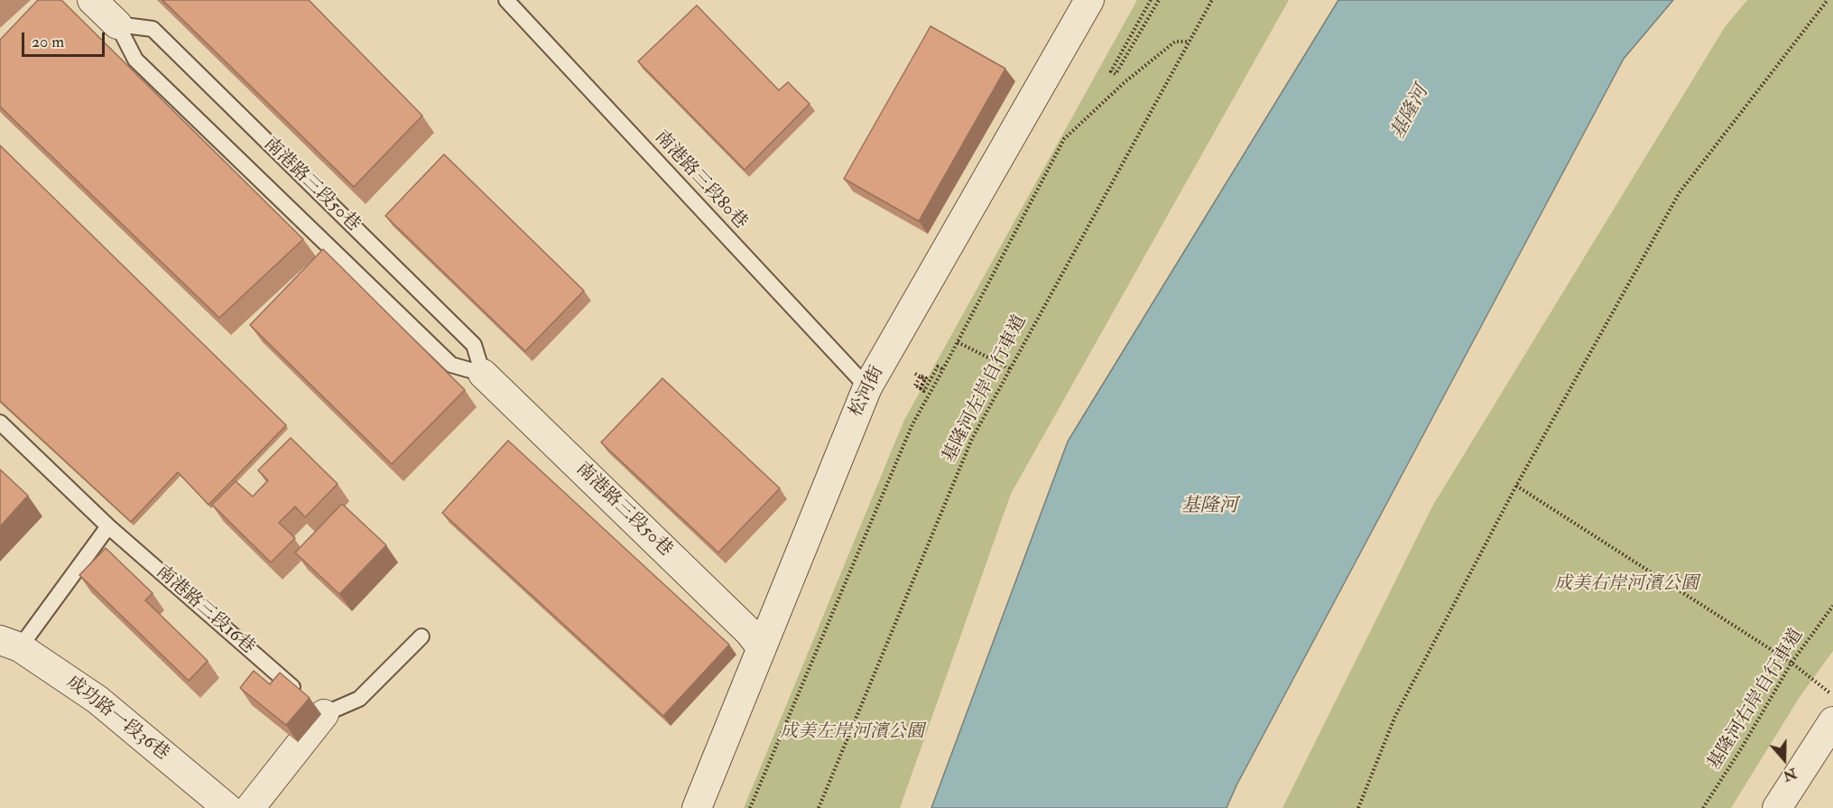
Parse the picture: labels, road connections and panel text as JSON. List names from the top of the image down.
{
  "streets": {
    "street": ["南港路三段50巷", "松河街", "成功路一段36巷"],
    "lane": ["南港路三段80巷", "南港路三段16巷"],
    "path": ["基隆河左岸自行車道", "基隆河右岸自行車道"]
  },
  "crossings": [
    ["南港路三段80巷", "松河街"],
    ["南港路三段50巷", "松河街"]
  ],
  "water": ["基隆河"],
  "parks": ["成美右岸河濱公園", "成美左岸河濱公園"],
  "scale_bar": "20 m",
  "north": "bottom"
}
